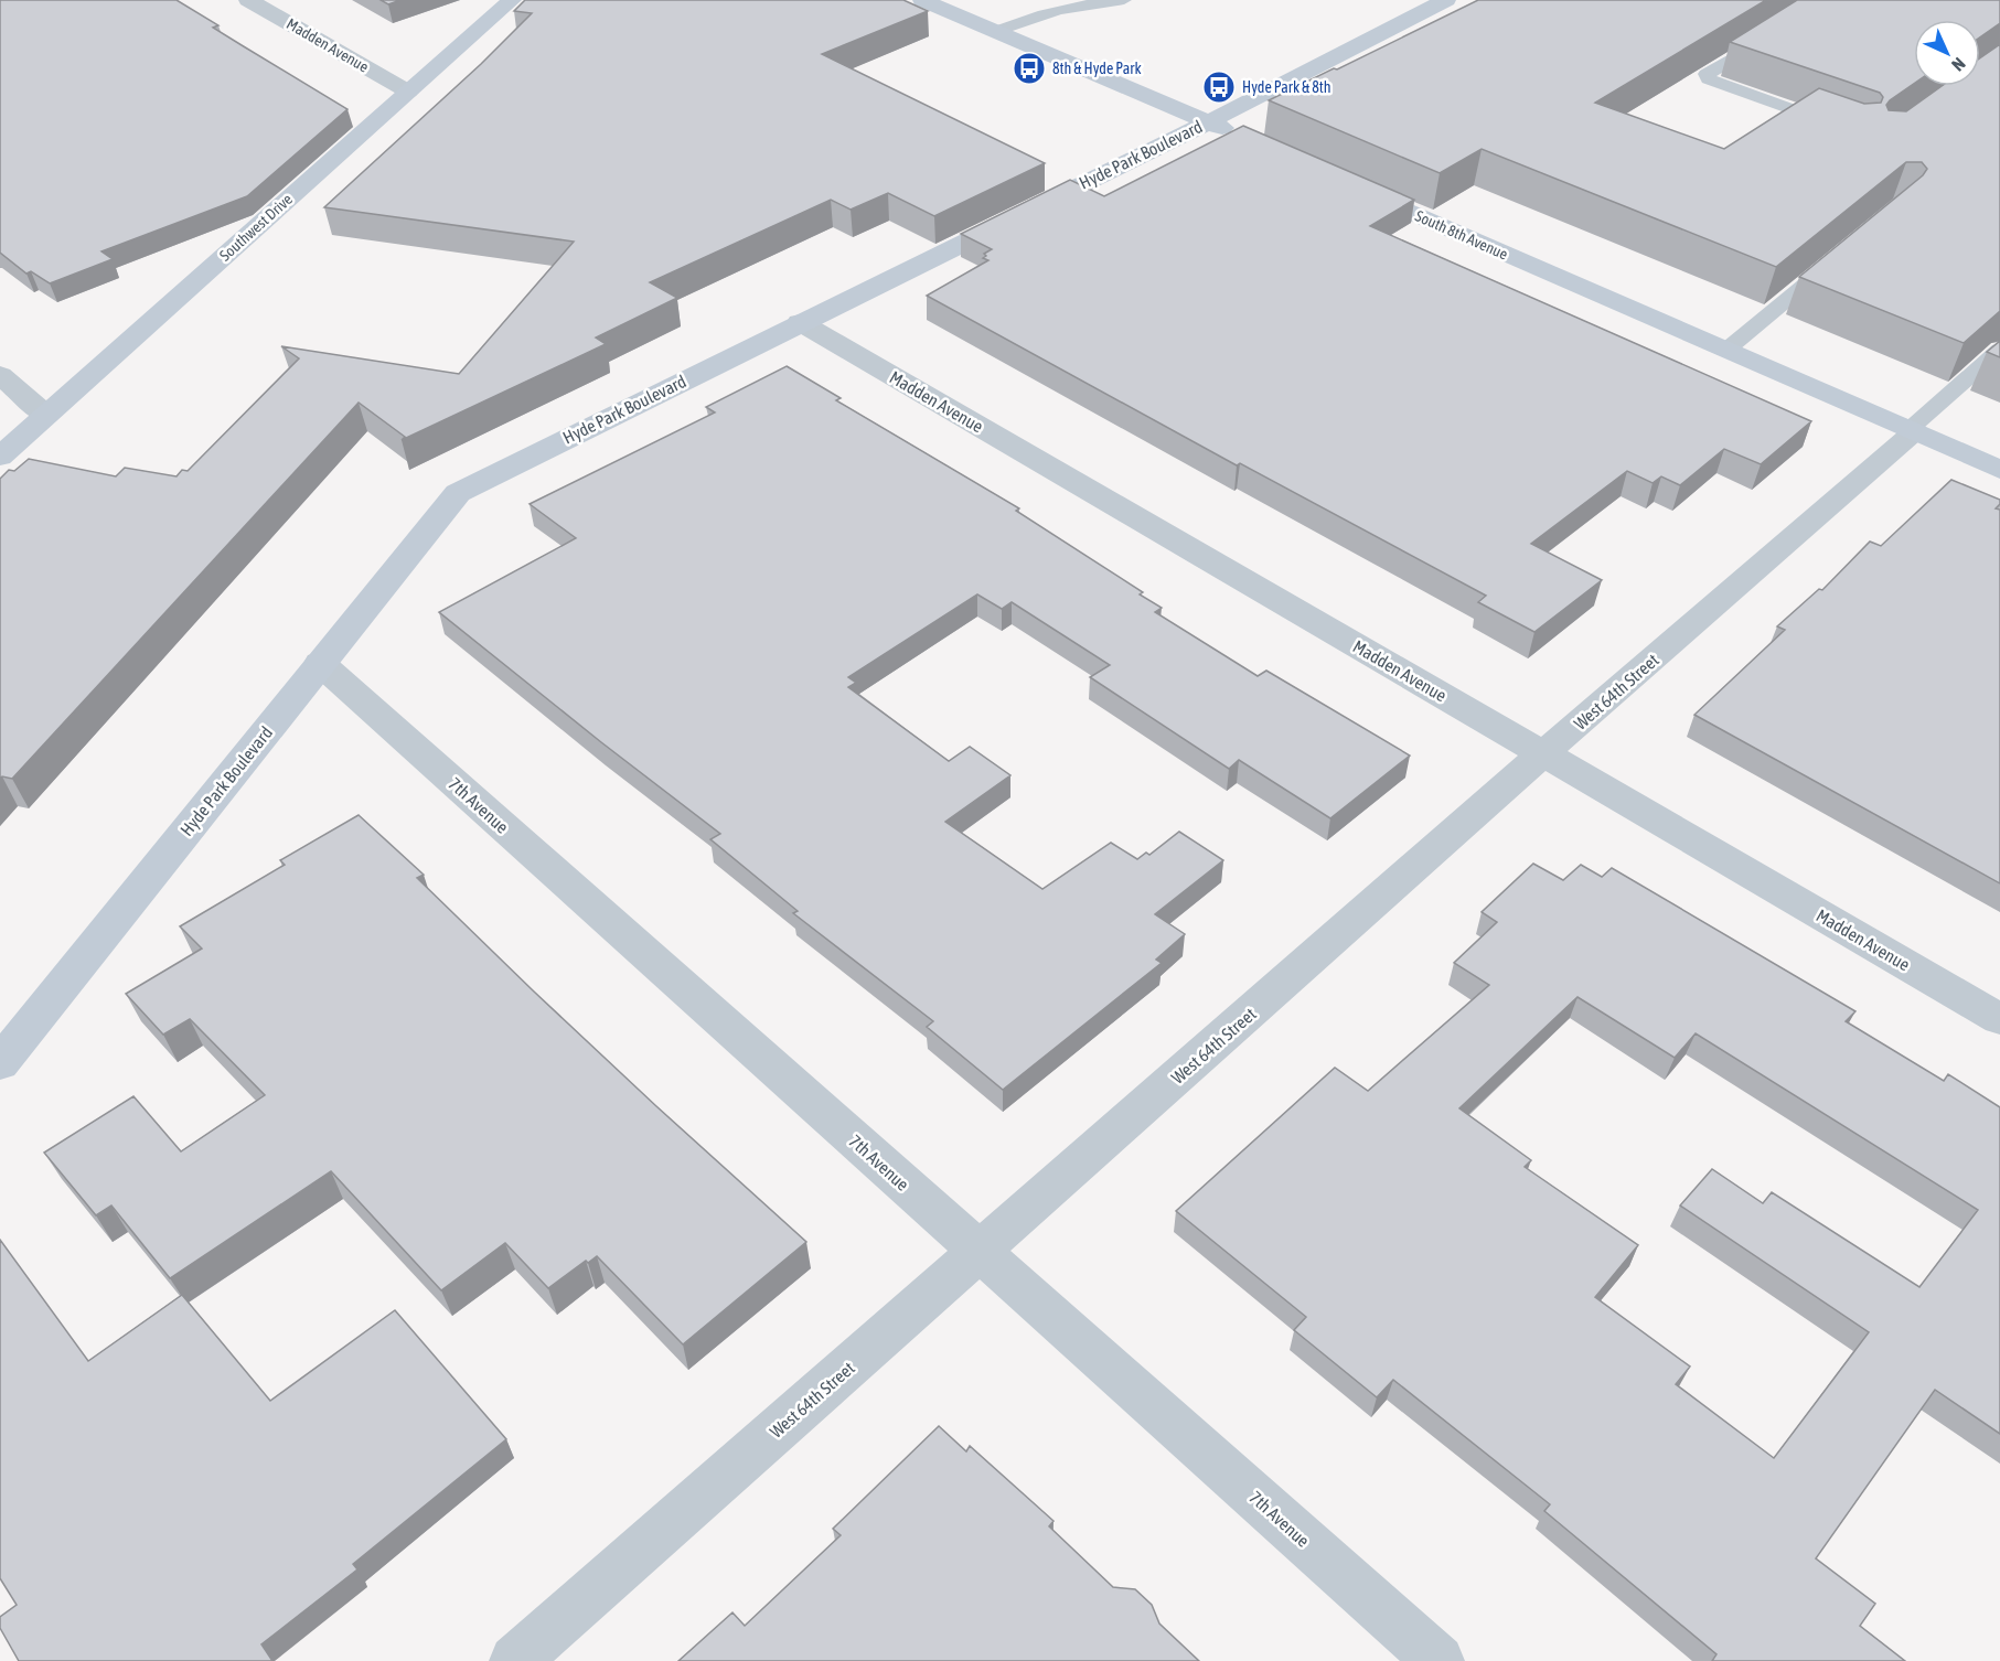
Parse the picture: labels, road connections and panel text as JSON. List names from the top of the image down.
{
  "streets": {
    "street": [
      "Madden Avenue",
      "Hyde Park Boulevard",
      "Southwest Drive",
      "South 8th Avenue",
      "West 64th Street",
      "7th Avenue"
    ]
  },
  "crossings": [
    ["Madden Avenue", "Hyde Park Boulevard"],
    ["Madden Avenue", "Southwest Drive"],
    ["Madden Avenue", "West 64th Street"],
    ["Hyde Park Boulevard", "7th Avenue"],
    ["South 8th Avenue", "West 64th Street"],
    ["West 64th Street", "7th Avenue"]
  ],
  "places": {
    "bus stop": ["8th & Hyde Park", "Hyde Park & 8th"]
  },
  "north": "bottom right"
}
